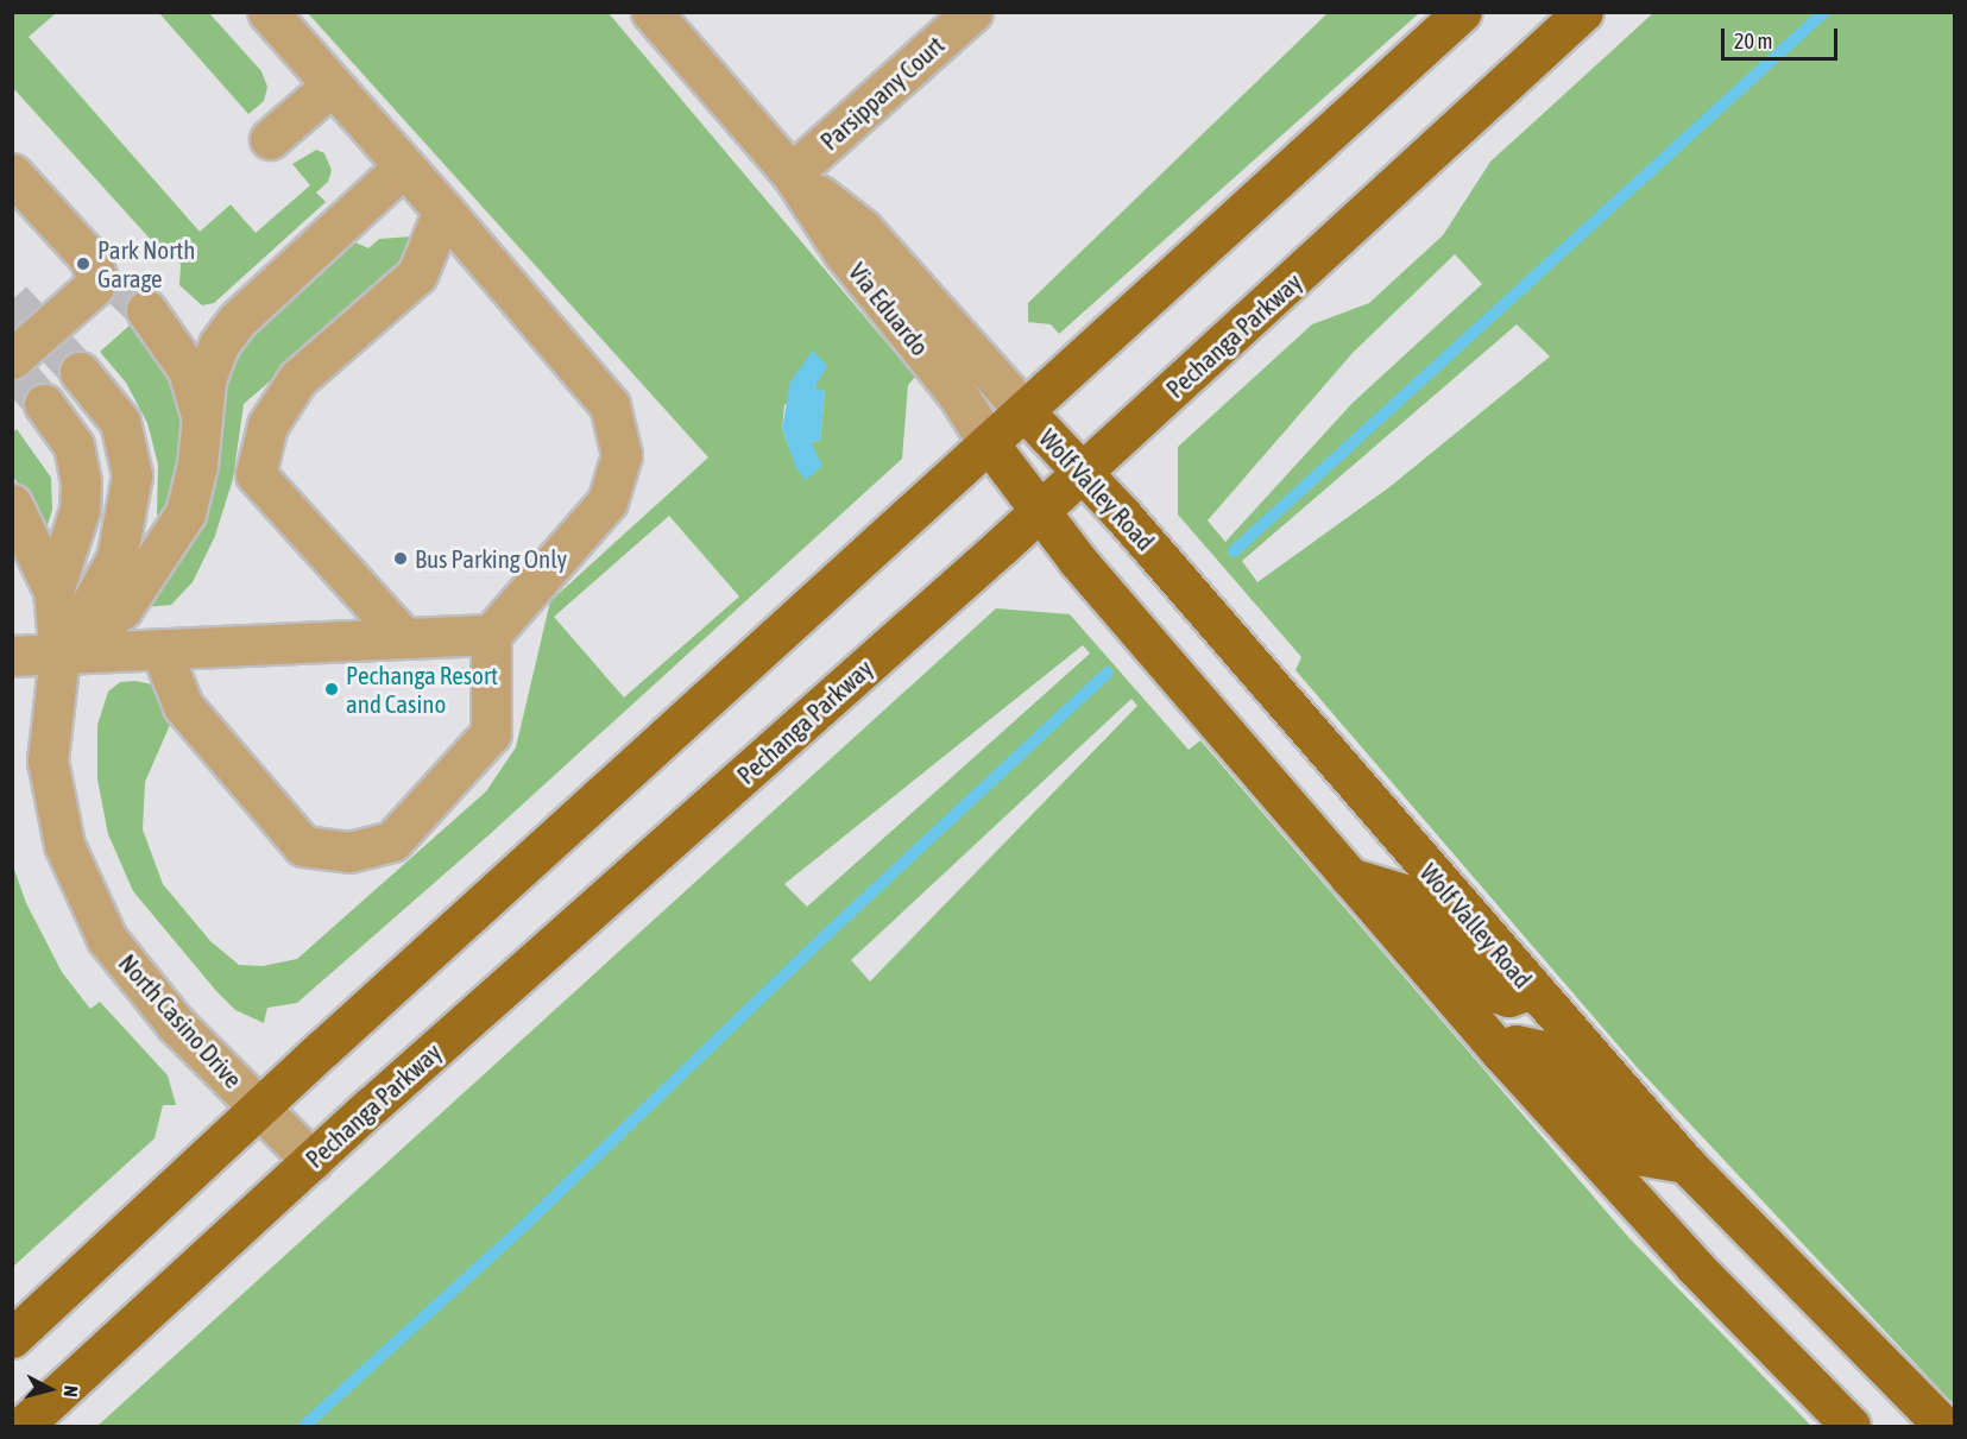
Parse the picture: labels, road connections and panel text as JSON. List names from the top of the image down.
{
  "streets": {
    "main road": ["Pechanga Parkway", "Wolf Valley Road"],
    "street": ["Parsippany Court", "Via Eduardo", "North Casino Drive"]
  },
  "crossings": [
    ["Parsippany Court", "Via Eduardo"],
    ["Via Eduardo", "Wolf Valley Road"],
    ["Pechanga Parkway", "Wolf Valley Road"],
    ["Pechanga Parkway", "North Casino Drive"]
  ],
  "places": ["Park North Garage", "Bus Parking Only", "Pechanga Resort and Casino"],
  "scale_bar": "20 m",
  "north": "right"
}
